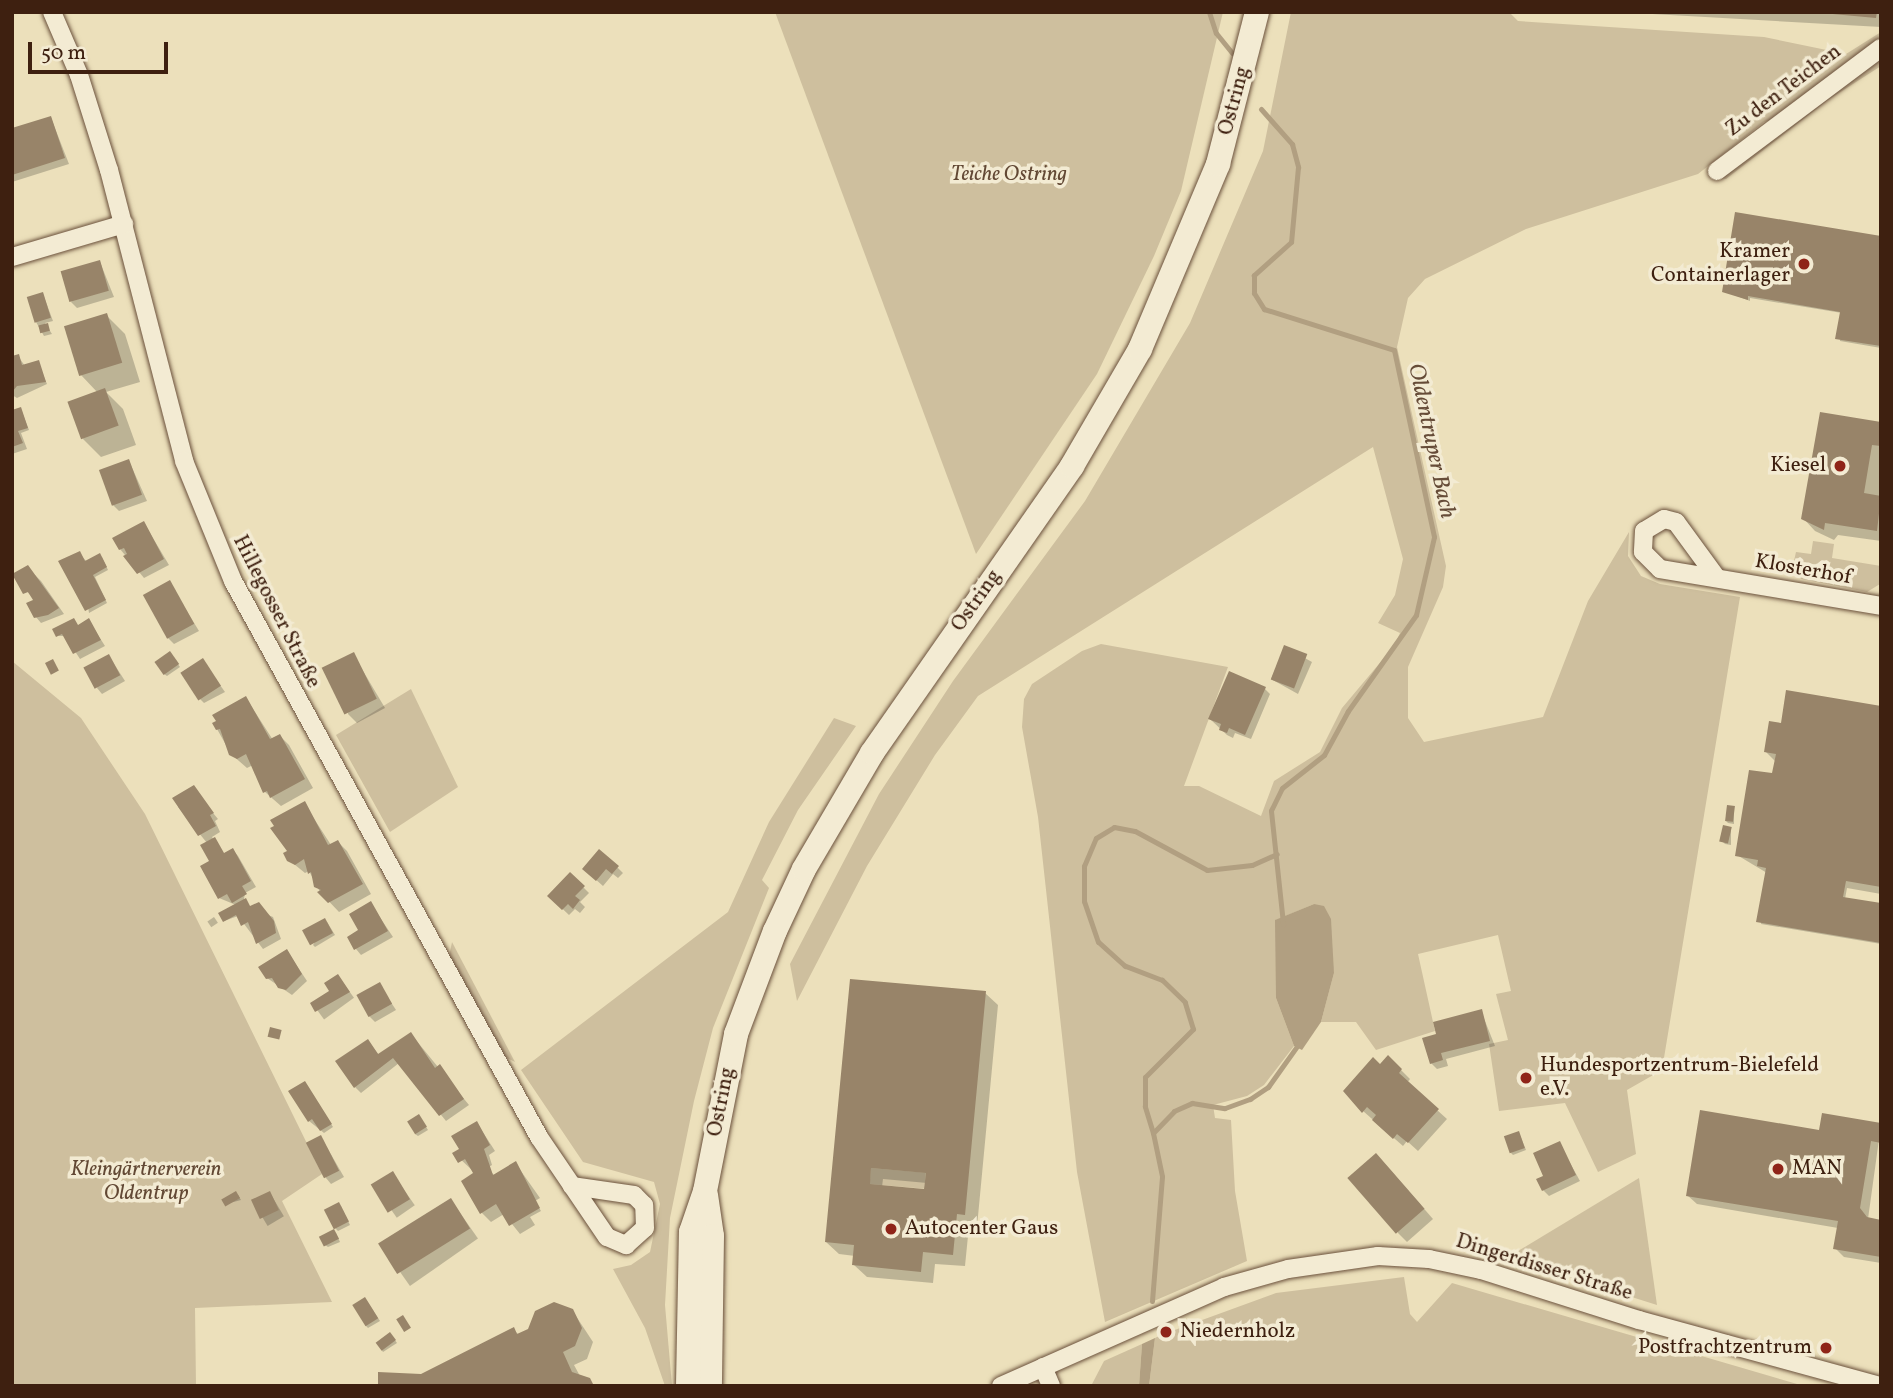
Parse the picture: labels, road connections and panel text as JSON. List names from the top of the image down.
{
  "streets": {
    "main road": ["Ostring"],
    "street": [
      "Zu den Teichen",
      "Klosterhof",
      "Hillegosser Straße",
      "Dingerdisser Straße"
    ]
  },
  "water": ["Oldentruper Bach"],
  "parks": ["Teiche Ostring", "Kleingärtnerverein Oldentrup"],
  "places": [
    "Kramer Containerlager",
    "Kiesel",
    "Hundesportzentrum-Bielefeld e.V.",
    "MAN",
    "Autocenter Gaus",
    "Niedernholz",
    "Postfrachtzentrum"
  ],
  "scale_bar": "50 m"
}
